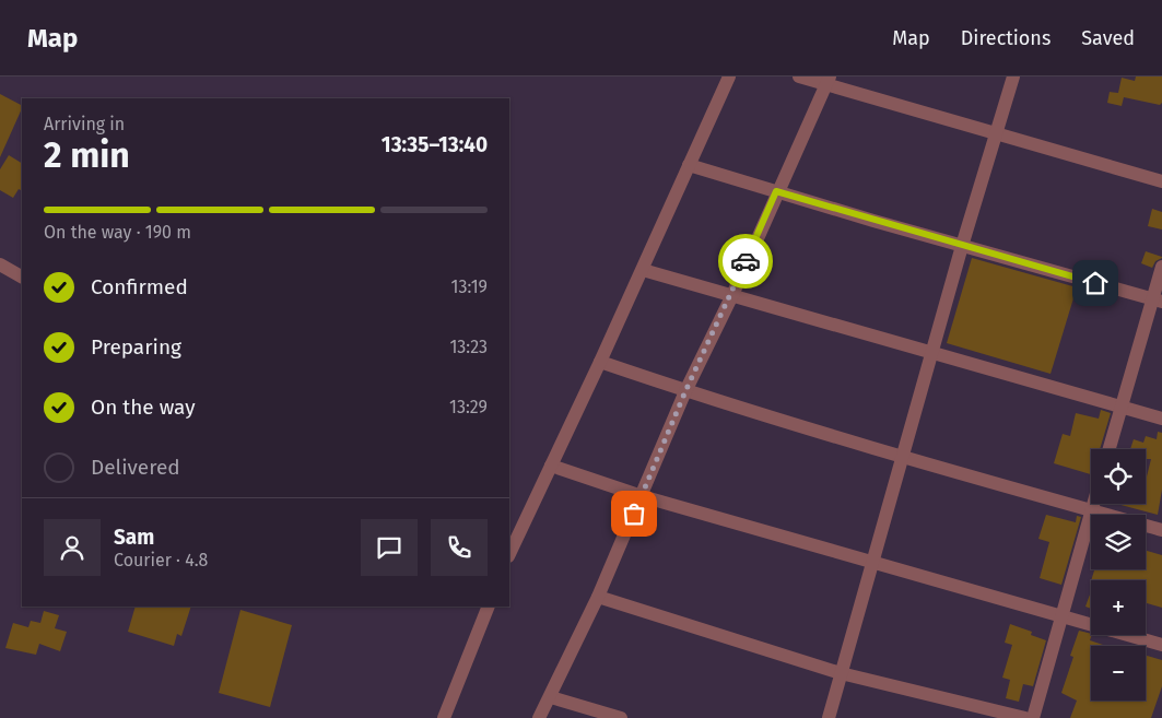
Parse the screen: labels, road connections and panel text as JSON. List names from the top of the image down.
{
  "page": {
    "header": "Map",
    "nav": ["Map", "Directions", "Saved"],
    "heading": ["2 min", "Arriving in", "13:35–13:40"],
    "panel": ["Sam", "Courier · 4.8"],
    "bar": "On the way · 190 m",
    "list": [
      ["Confirmed", "13:19"],
      ["Preparing", "13:23"],
      ["On the way", "13:29"],
      "Delivered"
    ],
    "map_buttons": ["+", "−"]
  }
}
